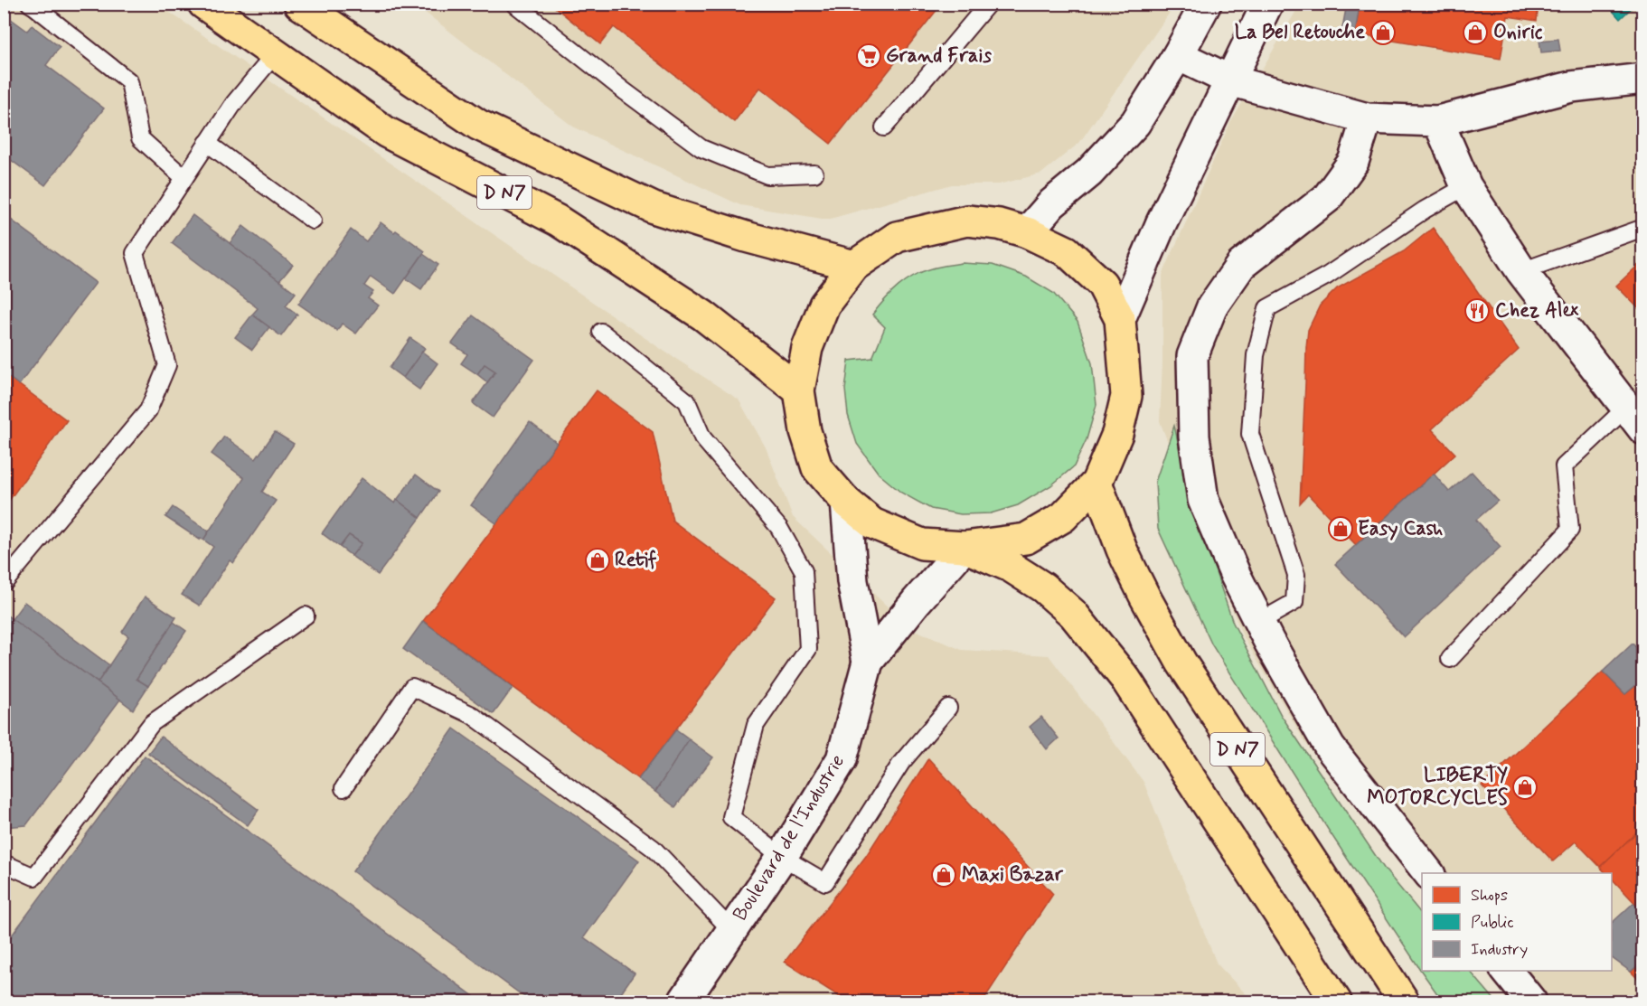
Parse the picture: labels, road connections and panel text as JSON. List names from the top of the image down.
{
  "streets": {
    "main road": ["D N7"],
    "street": ["Boulevard de l'Industrie"]
  },
  "crossings": [
    ["D N7", "Boulevard de l'Industrie"]
  ],
  "places": {
    "shop": [
      "La Bel Retouche",
      "Oniric",
      "Easy Cash",
      "Retif",
      "LIBERTY MOTORCYCLES",
      "Maxi Bazar"
    ],
    "supermarket": ["Grand Frais"],
    "restaurant": ["Chez Alex"]
  },
  "legend": ["Shops", "Public", "Industry"]
}
